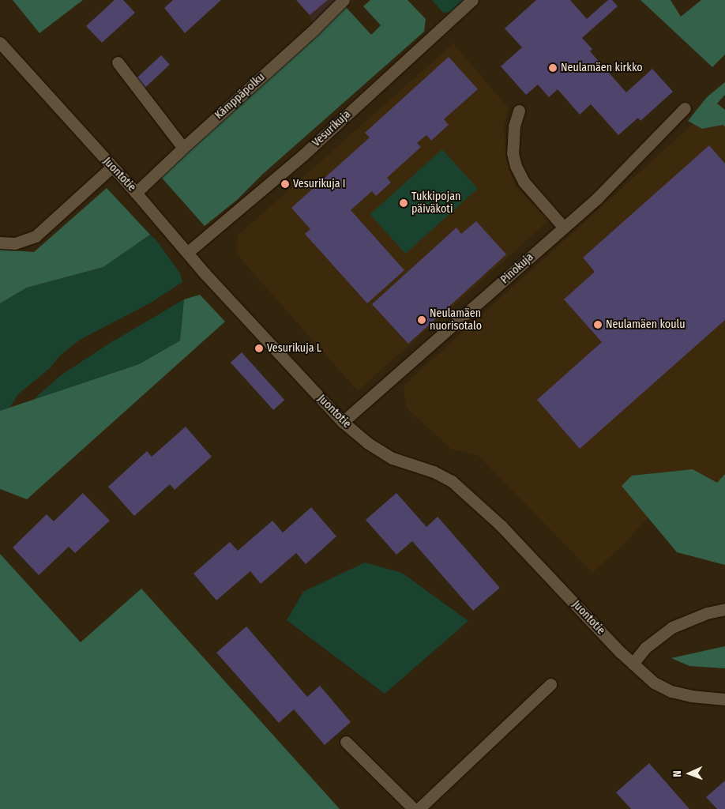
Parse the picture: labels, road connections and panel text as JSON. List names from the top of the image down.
{
  "streets": {
    "street": [
      "Kämppäpolku",
      "Vesurikuja",
      "Juontotie",
      "Pinokuja"
    ]
  },
  "crossings": [
    ["Kämppäpolku", "Juontotie"],
    ["Vesurikuja", "Juontotie"],
    ["Juontotie", "Pinokuja"]
  ],
  "places": [
    "Neulamäen kirkko",
    "Vesurikuja I",
    "Tukkipojan päiväkoti",
    "Neulamäen nuorisotalo",
    "Neulamäen koulu",
    "Vesurikuja L"
  ],
  "north": "left"
}
